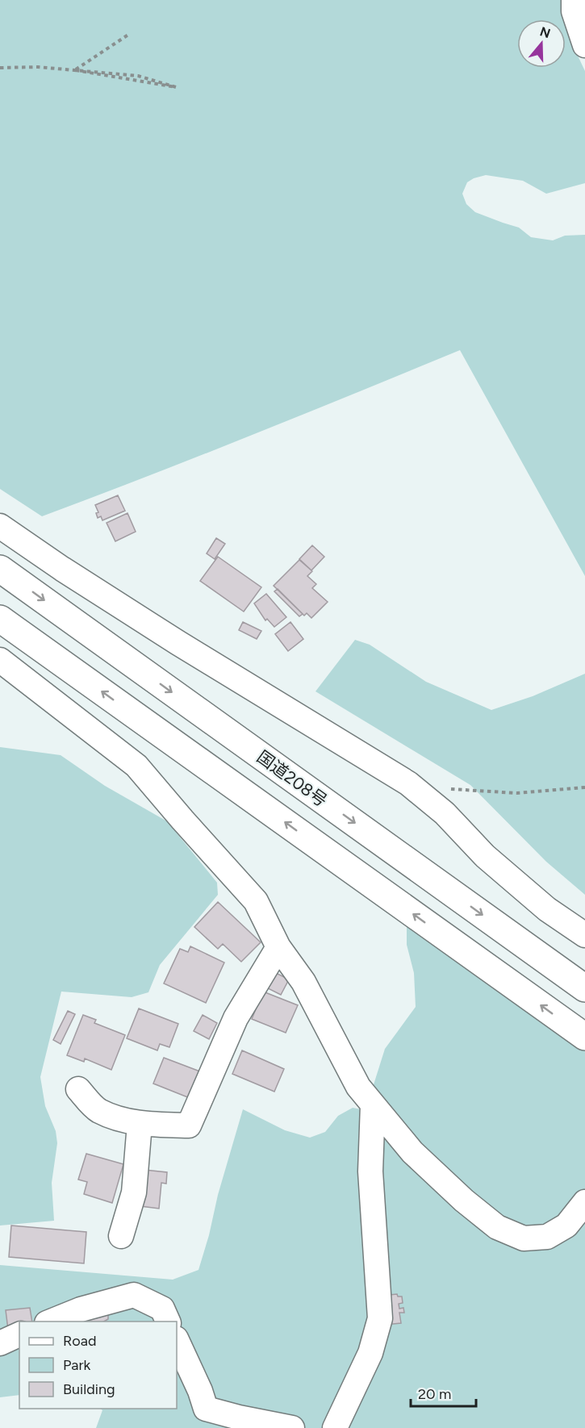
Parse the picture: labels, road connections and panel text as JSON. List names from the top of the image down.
{
  "streets": {
    "highway": ["国道208号"]
  },
  "legend": ["Road", "Park", "Building"],
  "scale_bar": "20 m",
  "north": "top"
}
